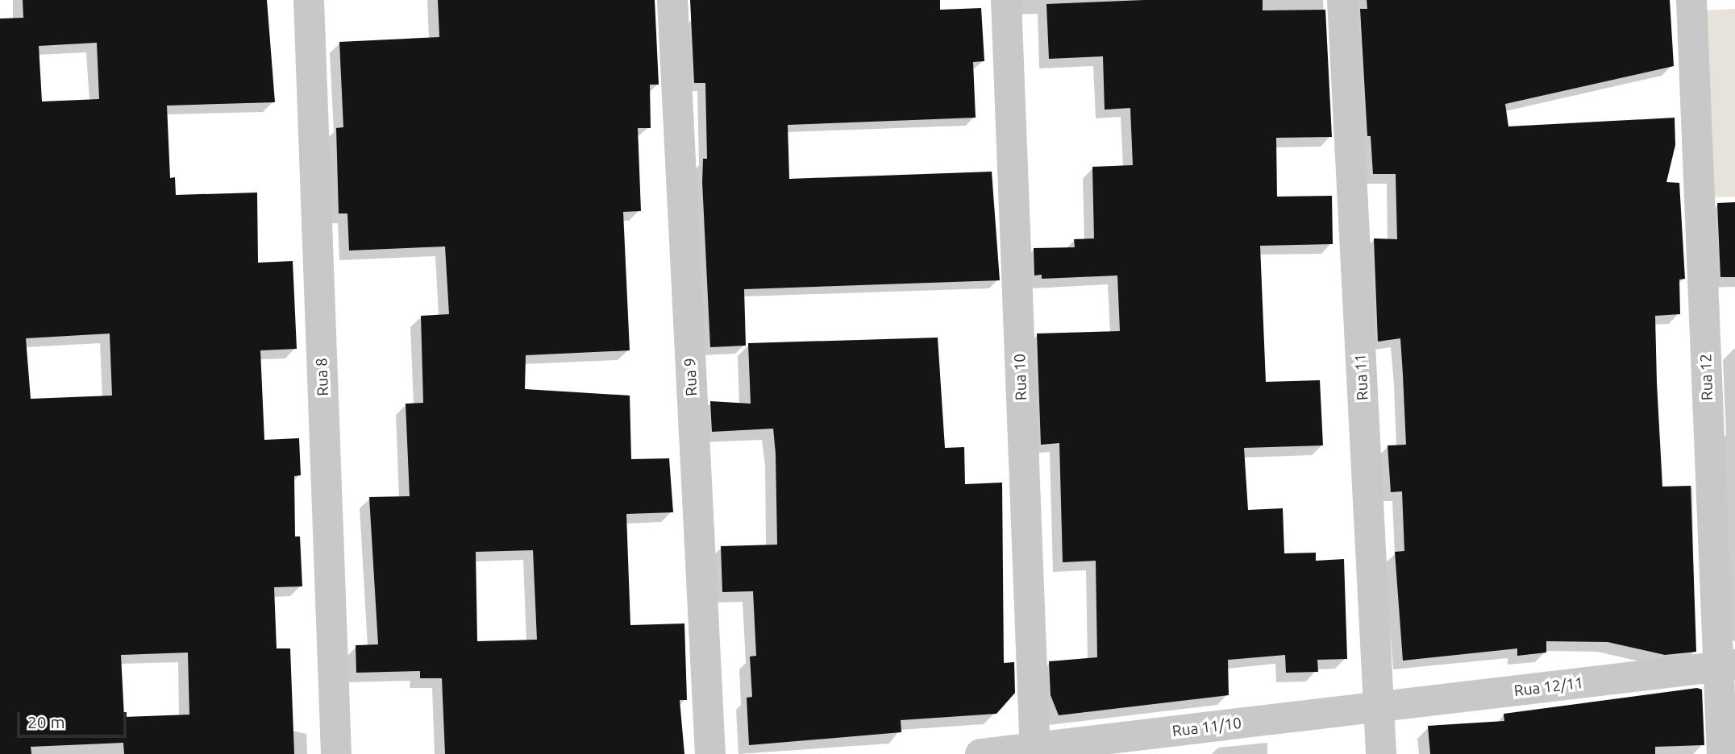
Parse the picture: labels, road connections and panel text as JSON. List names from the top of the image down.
{
  "streets": {
    "street": [
      "Rua 8",
      "Rua 9",
      "Rua 10",
      "Rua 11",
      "Rua 12",
      "Rua 12/11",
      "Rua 11/10"
    ]
  },
  "crossings": [
    ["Rua 10", "Rua 11/10"],
    ["Rua 11", "Rua 12/11"],
    ["Rua 11", "Rua 11/10"],
    ["Rua 12", "Rua 12/11"],
    ["Rua 12/11", "Rua 11/10"]
  ],
  "scale_bar": "20 m"
}
